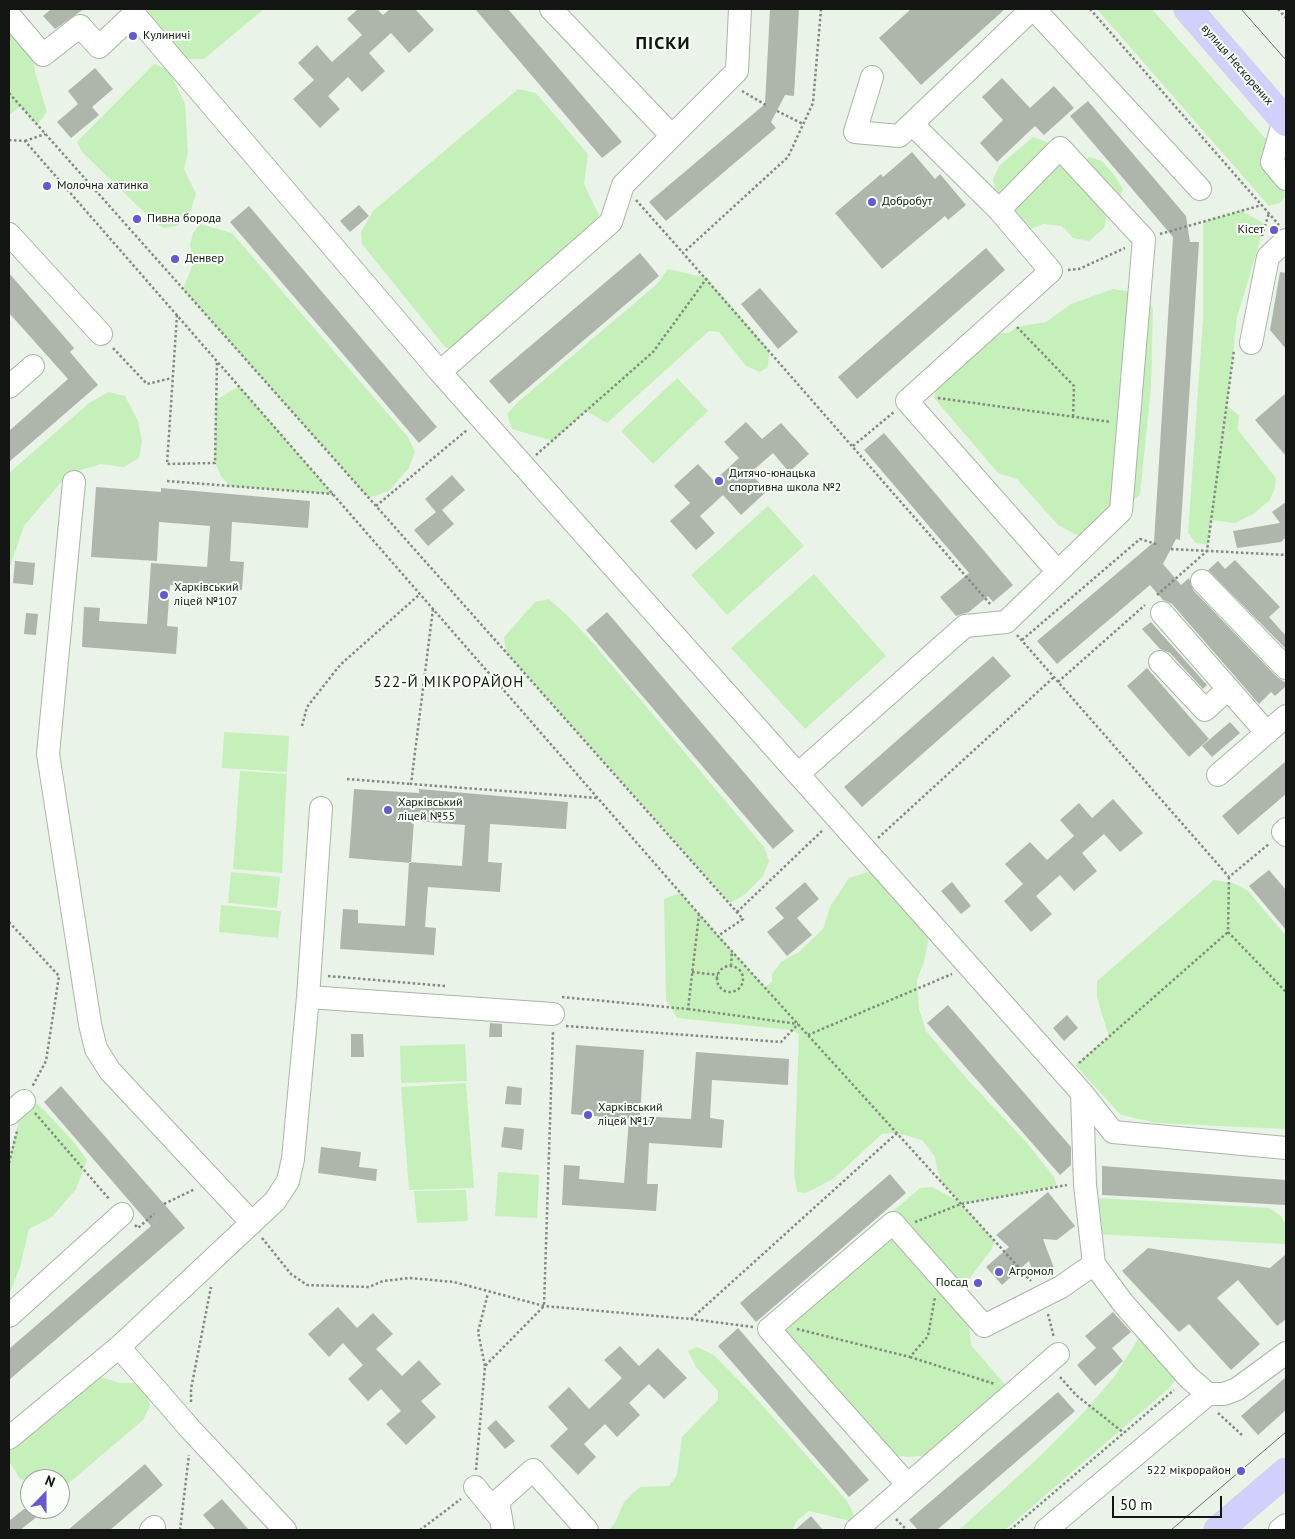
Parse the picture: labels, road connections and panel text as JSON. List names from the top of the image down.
{
  "streets": {
    "main road": ["вулиця Нескорених"]
  },
  "districts": ["ПІСКИ", "522-Й МІКРОРАЙОН"],
  "places": [
    "Кулиничі",
    "Молочна хатинка",
    "Добробут",
    "Пивна борода",
    "Кісет",
    "Денвер",
    "Дитячо-юнацька спортивна школа №2",
    "Харківський ліцей №107",
    "Харківський ліцей №55",
    "Харківський ліцей №17",
    "Агромол",
    "Посад",
    "522 мікрорайон"
  ],
  "scale_bar": "50 m",
  "north": "top"
}
